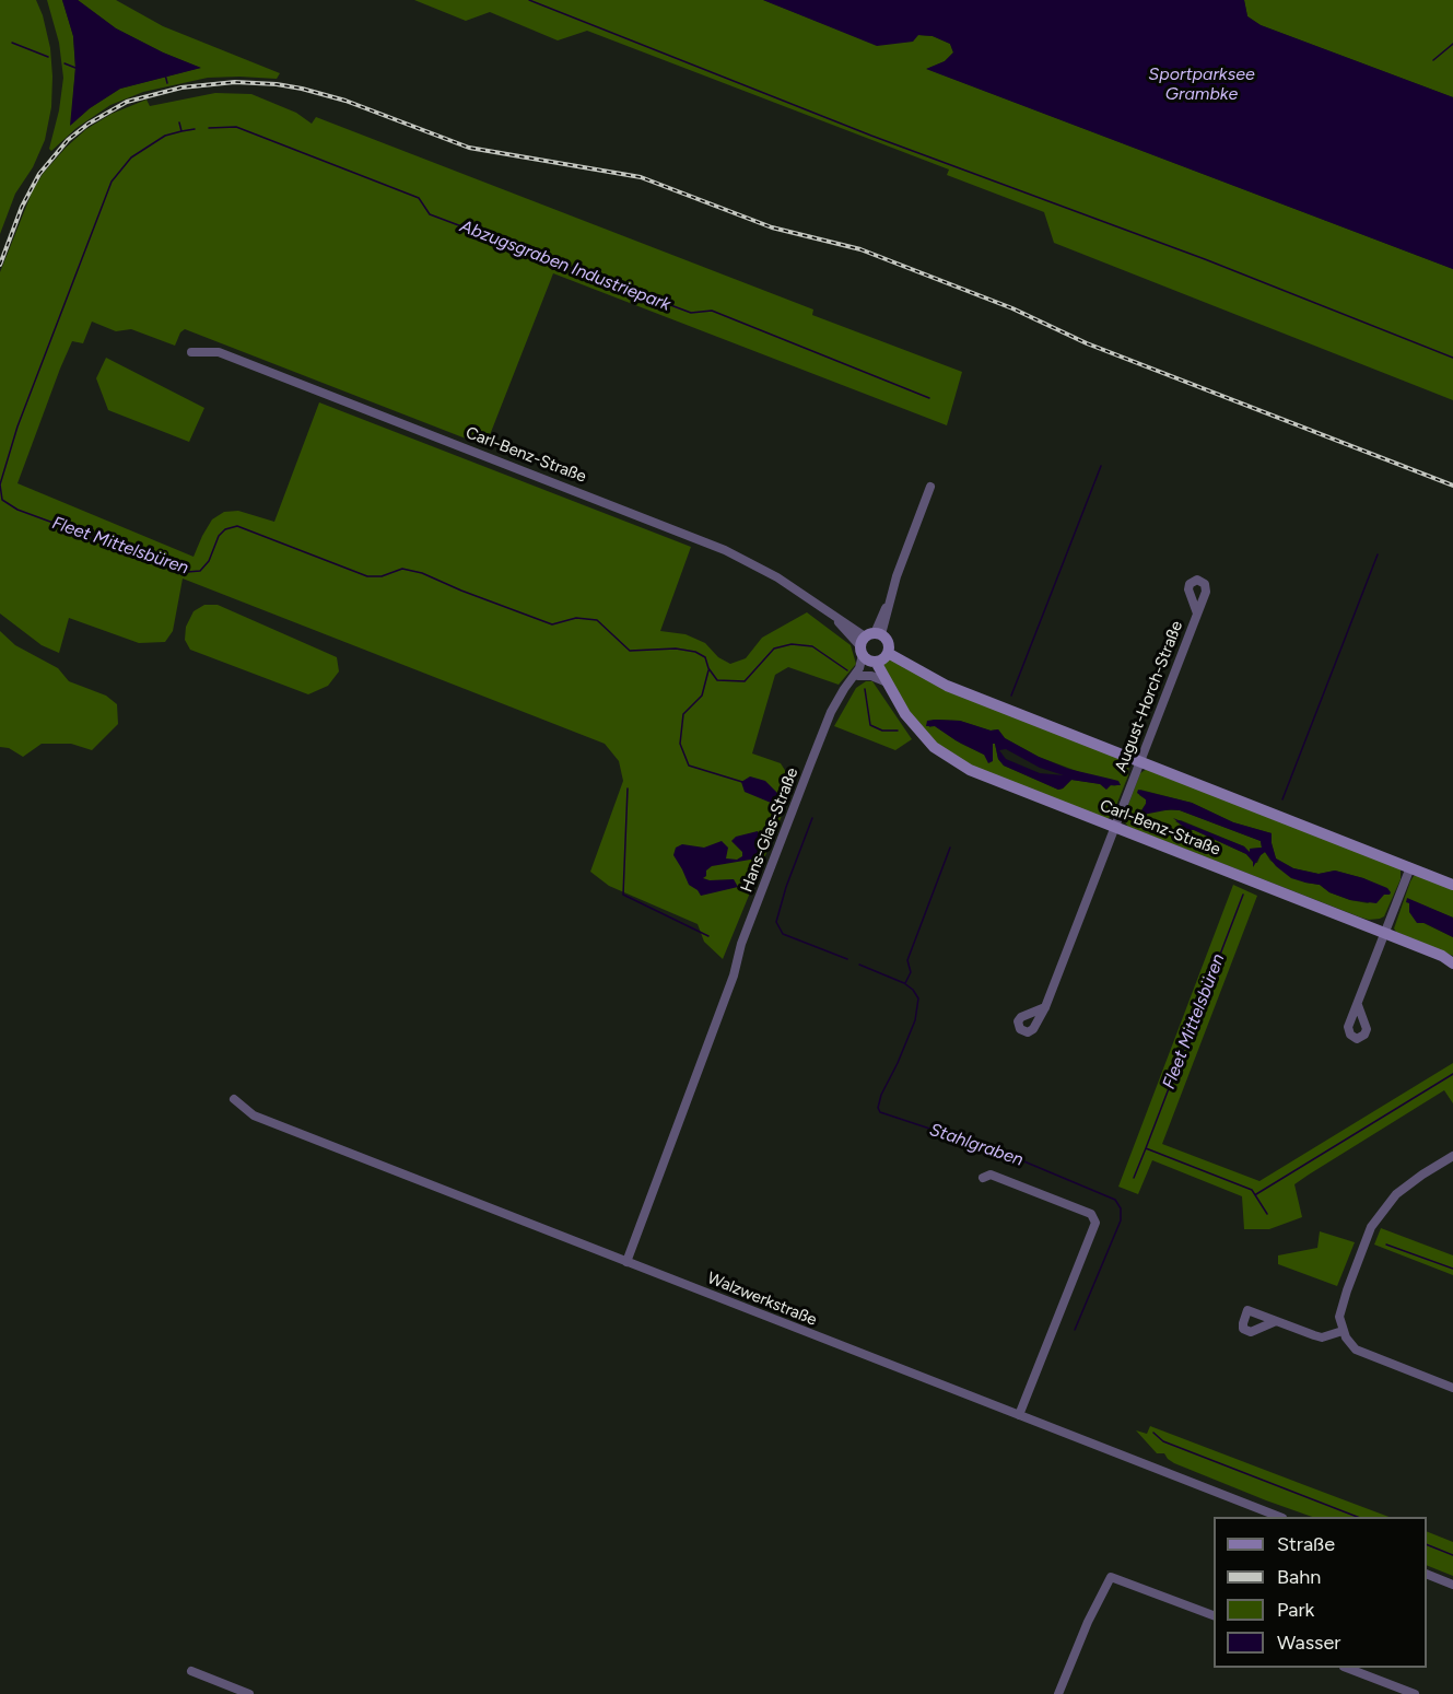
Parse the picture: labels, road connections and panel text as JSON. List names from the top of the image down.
{
  "streets": {
    "street": [
      "Carl-Benz-Straße",
      "August-Horch-Straße",
      "Hans-Glas-Straße",
      "Walzwerkstraße"
    ]
  },
  "crossings": [
    ["Carl-Benz-Straße", "August-Horch-Straße"],
    ["Carl-Benz-Straße", "Hans-Glas-Straße"],
    ["Hans-Glas-Straße", "Walzwerkstraße"]
  ],
  "water": [
    "Sportparksee Grambke",
    "Abzugsgraben Industriepark",
    "Fleet Mittelsbüren",
    "Stahlgraben"
  ],
  "legend": [
    "Straße",
    "Bahn",
    "Park",
    "Wasser"
  ]
}
